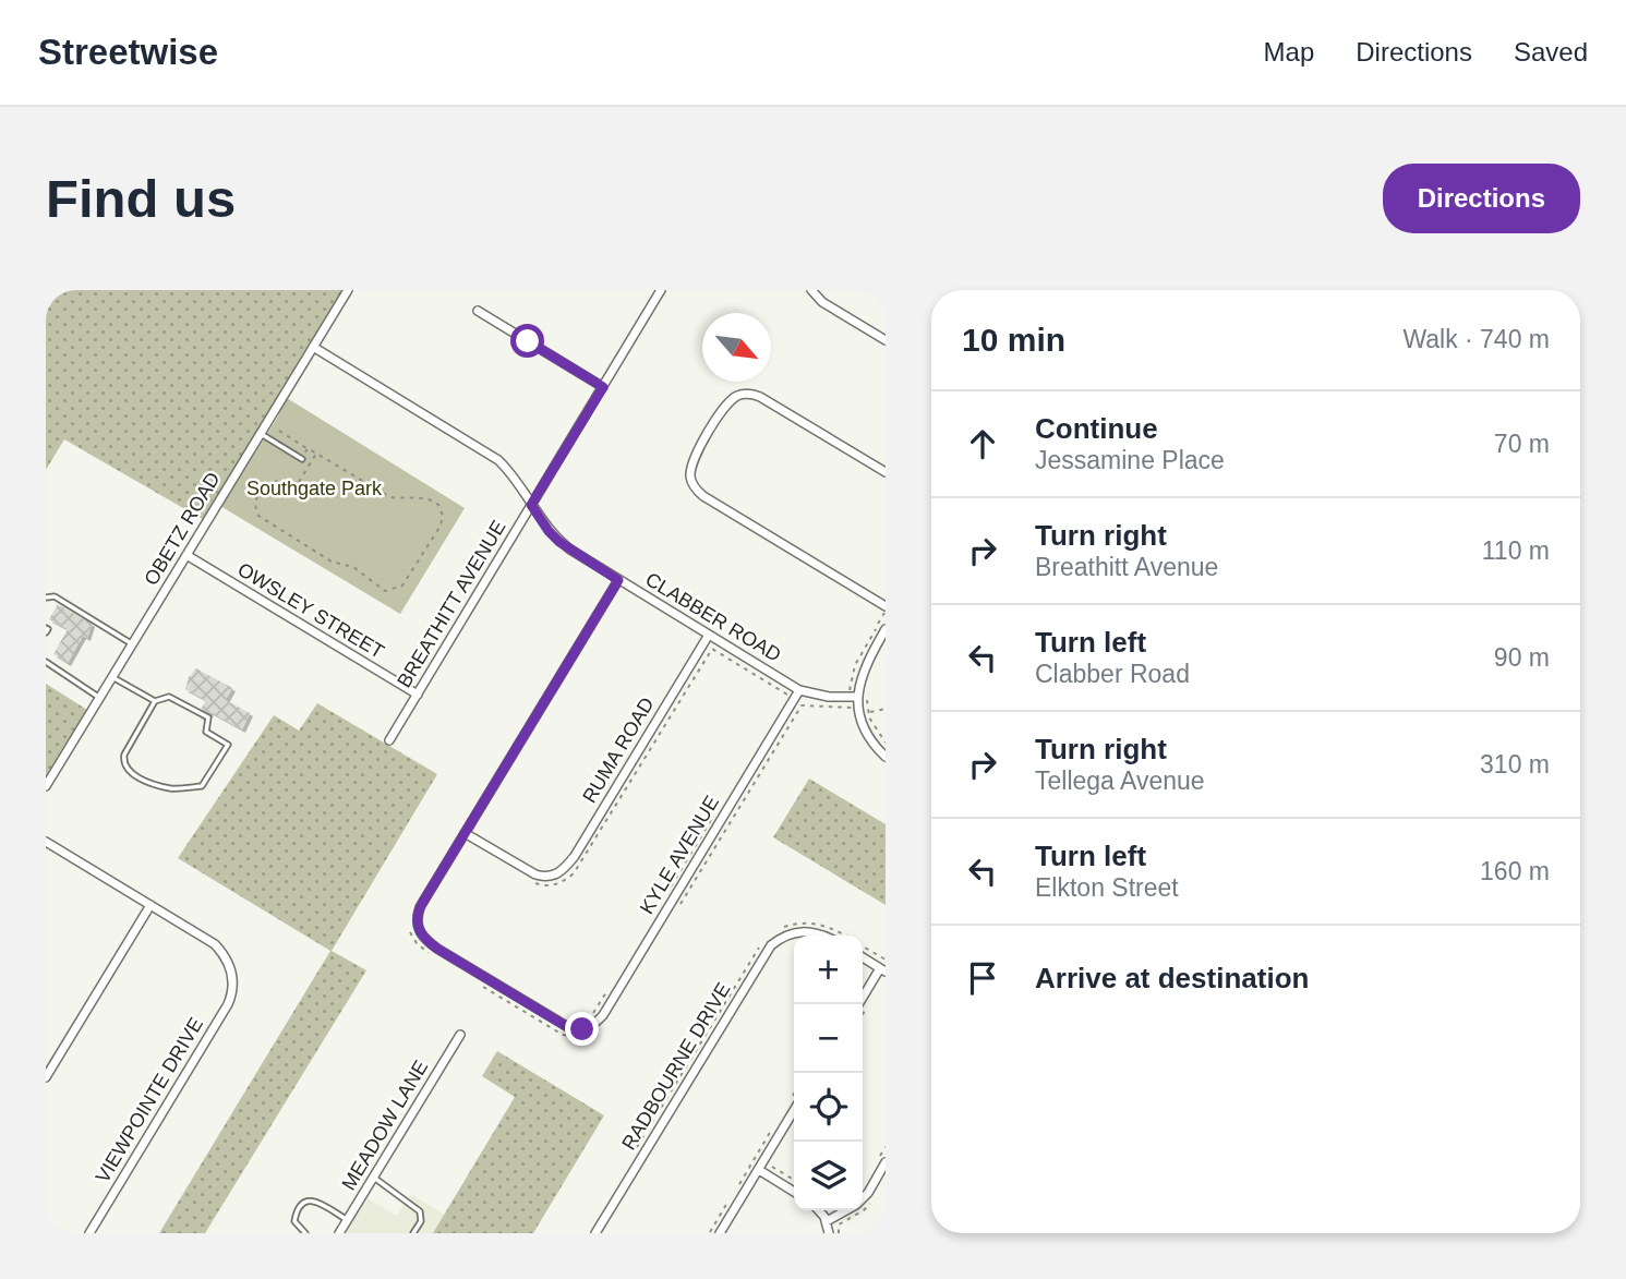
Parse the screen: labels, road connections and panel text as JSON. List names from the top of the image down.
{
  "streets": {
    "street": [
      "OBETZ ROAD",
      "BREATHITT AVENUE",
      "OWSLEY STREET",
      "CLABBER ROAD",
      "RUMA ROAD",
      "KYLE AVENUE",
      "RADBOURNE DRIVE",
      "VIEWPOINTE DRIVE",
      "MEADOW LANE"
    ]
  },
  "crossings": [
    ["OBETZ ROAD", "OWSLEY STREET"],
    ["OBETZ ROAD", "CLABBER ROAD"],
    ["BREATHITT AVENUE", "OWSLEY STREET"],
    ["BREATHITT AVENUE", "CLABBER ROAD"],
    ["CLABBER ROAD", "RUMA ROAD"],
    ["CLABBER ROAD", "KYLE AVENUE"]
  ],
  "parks": ["Southgate Park"],
  "north": "bottom right",
  "page": {
    "header": "Streetwise",
    "nav": ["Map", "Directions", "Saved"],
    "buttons": "Directions",
    "title": "Find us",
    "heading": ["10 min", "Walk · 740 m"],
    "list": [
      ["Continue", "Jessamine Place", "70 m"],
      ["Turn right", "Breathitt Avenue", "110 m"],
      ["Turn left", "Clabber Road", "90 m"],
      ["Turn right", "Tellega Avenue", "310 m"],
      ["Turn left", "Elkton Street", "160 m"],
      "Arrive at destination"
    ],
    "map_buttons": ["+", "−"]
  }
}
